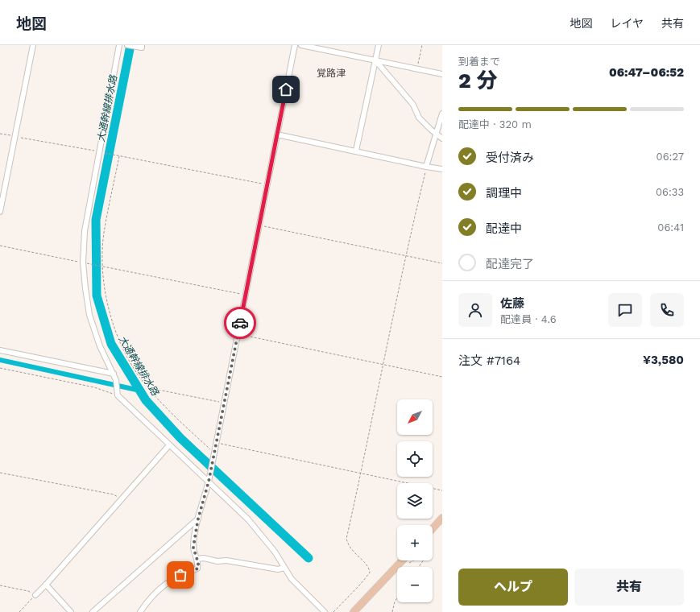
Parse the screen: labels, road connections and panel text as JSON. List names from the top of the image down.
{
  "districts": ["覚路津"],
  "water": ["大通幹線排水路"],
  "north": "bottom left",
  "page": {
    "header": "地図",
    "nav": ["地図", "レイヤ", "共有"],
    "heading": ["2 分", "到着まで", "06:47–06:52"],
    "panel": [
      "佐藤",
      "配達員 · 4.6",
      "注文 #7164",
      "¥3,580"
    ],
    "bar": "配達中 · 320 m",
    "list": [
      ["受付済み", "06:27"],
      ["調理中", "06:33"],
      ["配達中", "06:41"],
      "配達完了"
    ],
    "map_buttons": ["+", "−"],
    "buttons": ["ヘルプ", "共有"]
  }
}
